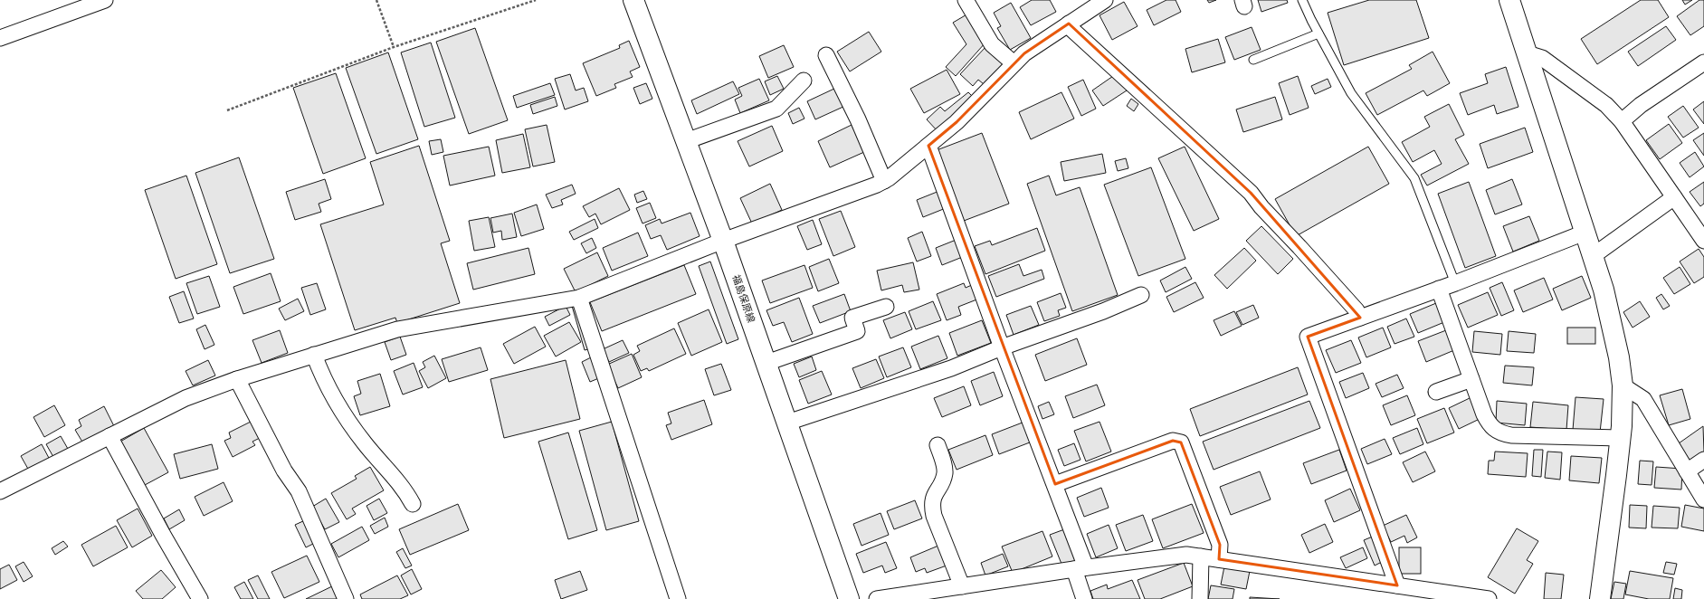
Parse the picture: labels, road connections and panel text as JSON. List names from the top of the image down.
{
  "streets": {
    "main road": ["福島保原線"]
  }
}
